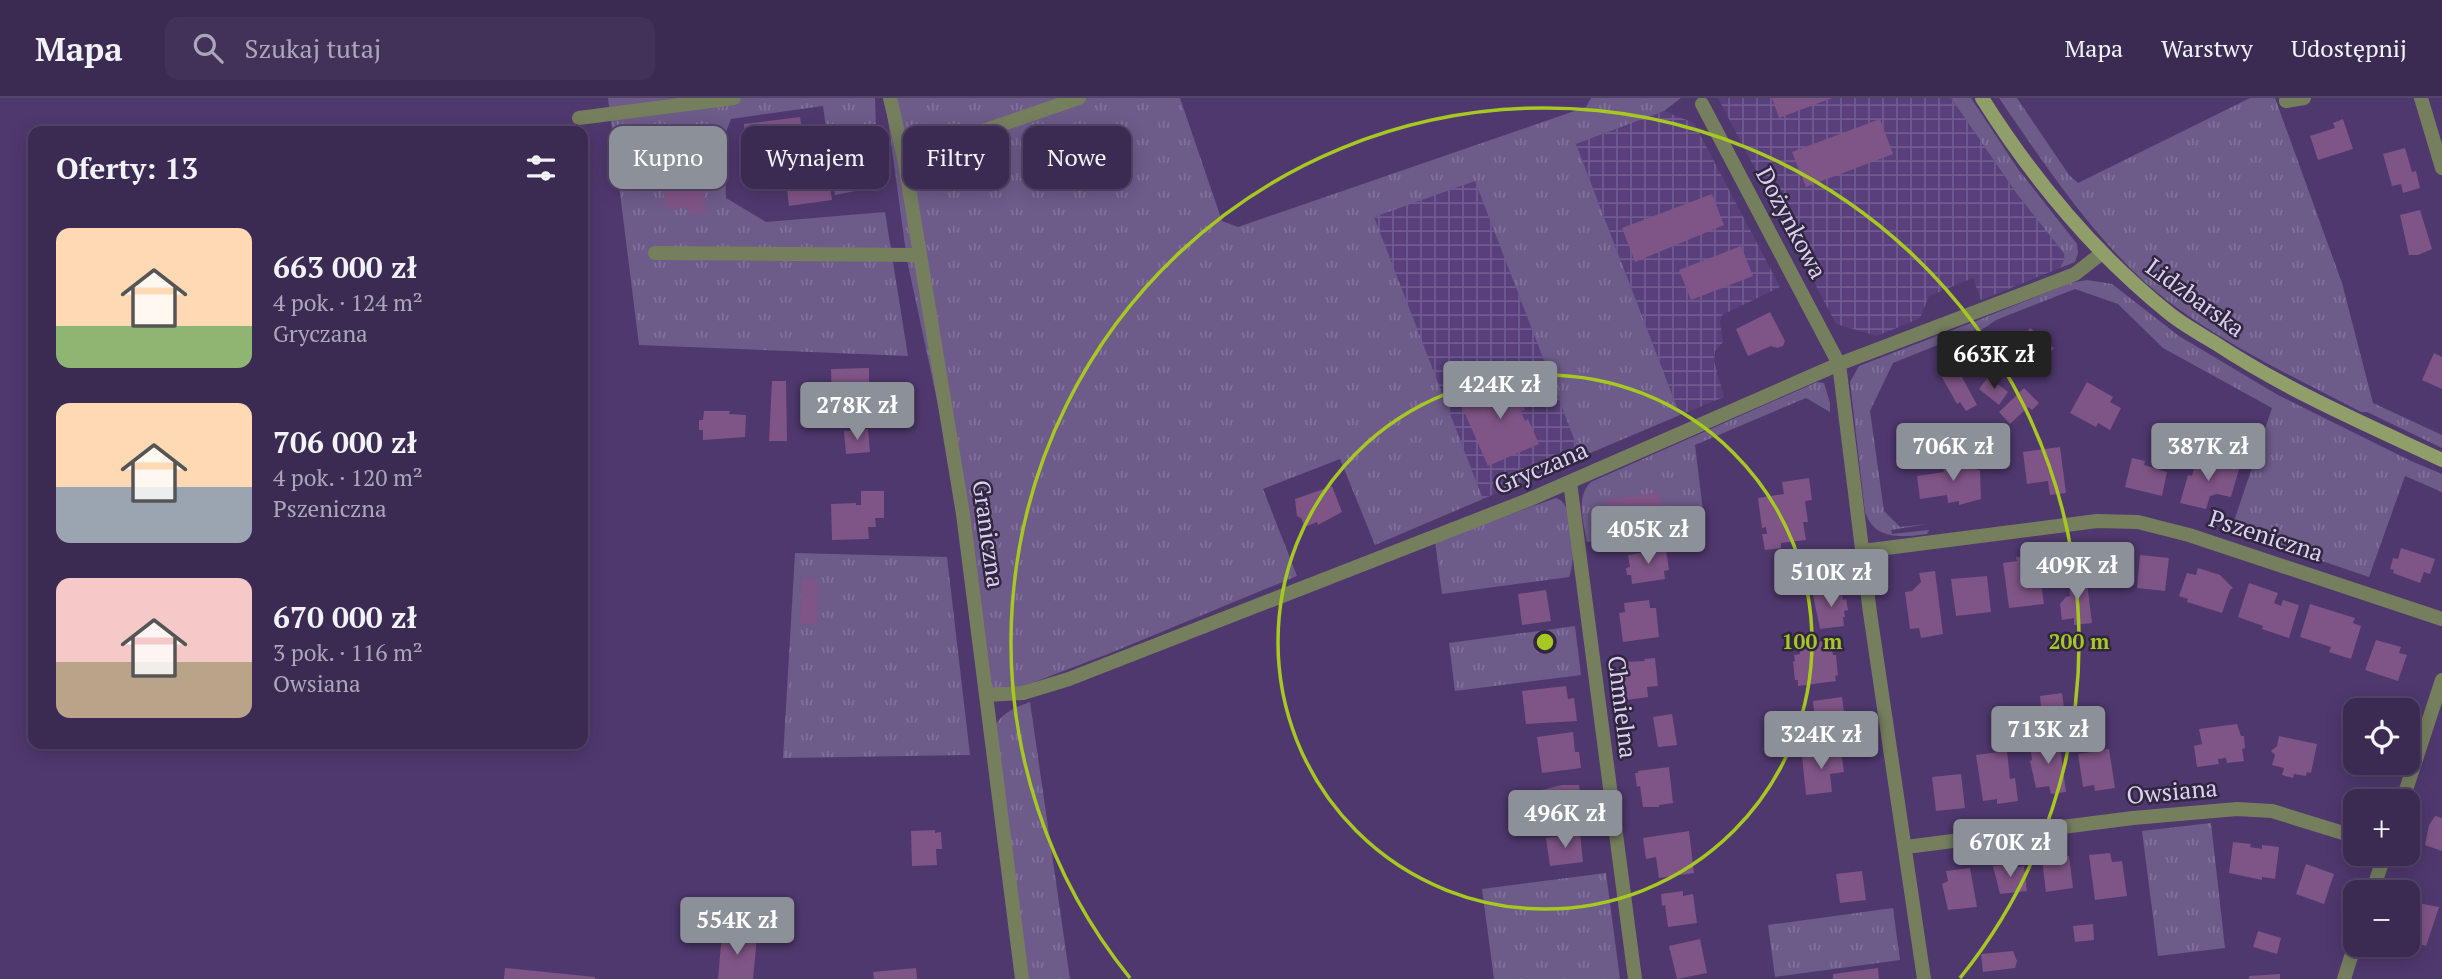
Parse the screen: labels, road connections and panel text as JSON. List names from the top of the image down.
{
  "streets": {
    "main road": ["Lidzbarska"],
    "street": [
      "Dożynkowa",
      "Gryczana",
      "Graniczna",
      "Pszeniczna",
      "Chmielna",
      "Owsiana"
    ]
  },
  "crossings": [
    ["Dożynkowa", "Gryczana"],
    ["Lidzbarska", "Gryczana"],
    ["Gryczana", "Graniczna"],
    ["Gryczana", "Chmielna"]
  ],
  "page": {
    "header": "Mapa",
    "search": "Szukaj tutaj",
    "nav": ["Mapa", "Warstwy", "Udostępnij"],
    "chip": [
      "Kupno",
      "Wynajem",
      "Filtry",
      "Nowe"
    ],
    "heading": "Oferty: 13",
    "list": [
      {
        "name": "663 000 zł",
        "note": "4 pok. · 124 m² · Gryczana"
      },
      {
        "name": "706 000 zł",
        "note": "4 pok. · 120 m² · Pszeniczna"
      },
      {
        "name": "670 000 zł",
        "note": "3 pok. · 116 m² · Owsiana"
      }
    ],
    "price": [
      "663K zł",
      "424K zł",
      "278K zł",
      "706K zł",
      "387K zł",
      "405K zł",
      "409K zł",
      "510K zł",
      "713K zł",
      "324K zł",
      "496K zł",
      "670K zł",
      "554K zł"
    ],
    "map_buttons": ["+", "−"]
  },
  "rings": ["100 m", "200 m"]
}
